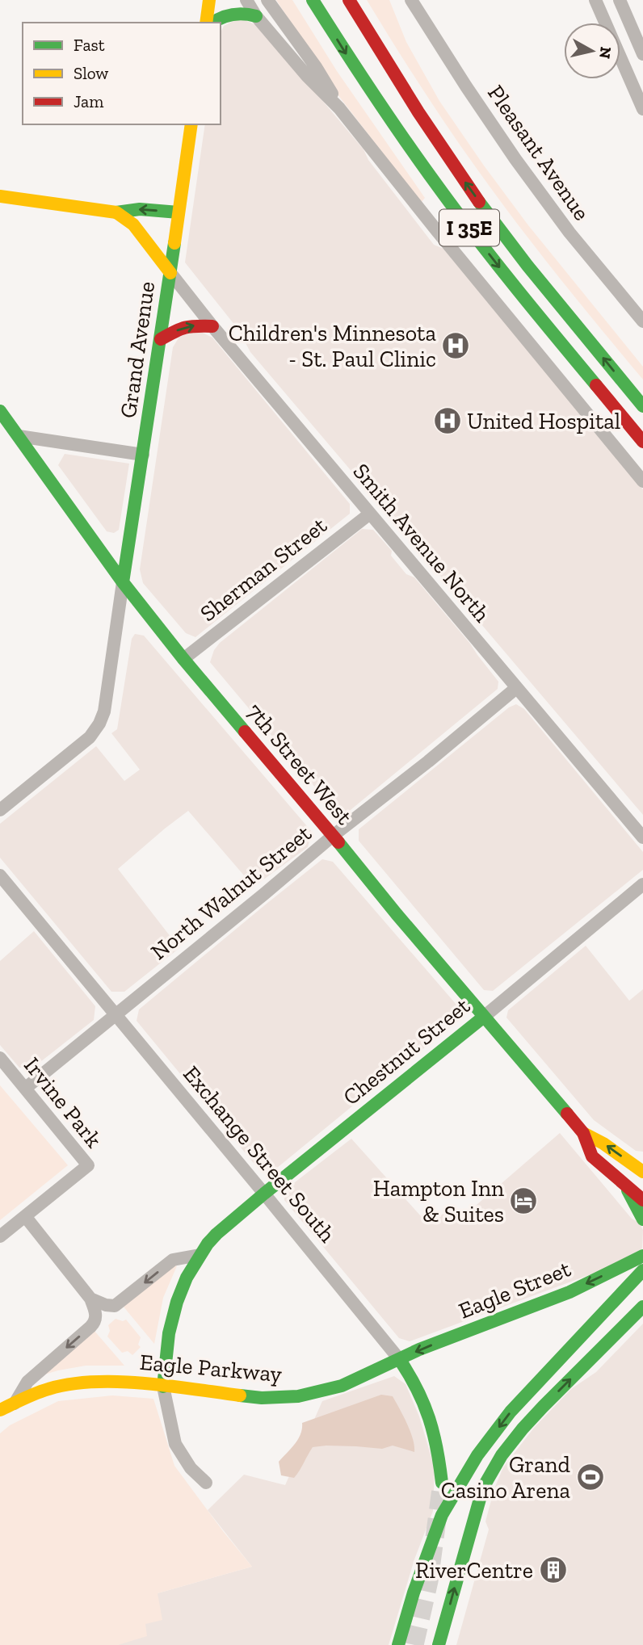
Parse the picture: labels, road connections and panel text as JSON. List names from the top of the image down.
{
  "streets": {
    "main road": [
      "I 35E",
      "Grand Avenue",
      "7th Street West",
      "Chestnut Street",
      "Exchange Street South",
      "Eagle Street",
      "Eagle Parkway"
    ],
    "street": [
      "Pleasant Avenue",
      "Smith Avenue North",
      "Sherman Street",
      "North Walnut Street",
      "Irvine Park"
    ]
  },
  "crossings": [
    ["Grand Avenue", "Smith Avenue North"],
    ["Grand Avenue", "7th Street West"],
    ["Smith Avenue North", "Sherman Street"],
    ["Smith Avenue North", "North Walnut Street"],
    ["Sherman Street", "7th Street West"],
    ["7th Street West", "North Walnut Street"],
    ["7th Street West", "Chestnut Street"],
    ["North Walnut Street", "Irvine Park"],
    ["North Walnut Street", "Exchange Street South"],
    ["Chestnut Street", "Exchange Street South"],
    ["Chestnut Street", "Eagle Parkway"],
    ["Exchange Street South", "Eagle Street"],
    ["Exchange Street South", "Eagle Parkway"],
    ["Eagle Street", "Eagle Parkway"]
  ],
  "one_way": ["Eagle Street"],
  "places": {
    "hospital": ["Children's Minnesota - St. Paul Clinic", "United Hospital"],
    "hotel": ["Hampton Inn & Suites"],
    "sports": ["Grand Casino Arena"],
    "building": ["RiverCentre"]
  },
  "legend": ["Fast", "Slow", "Jam"],
  "north": "right"
}
